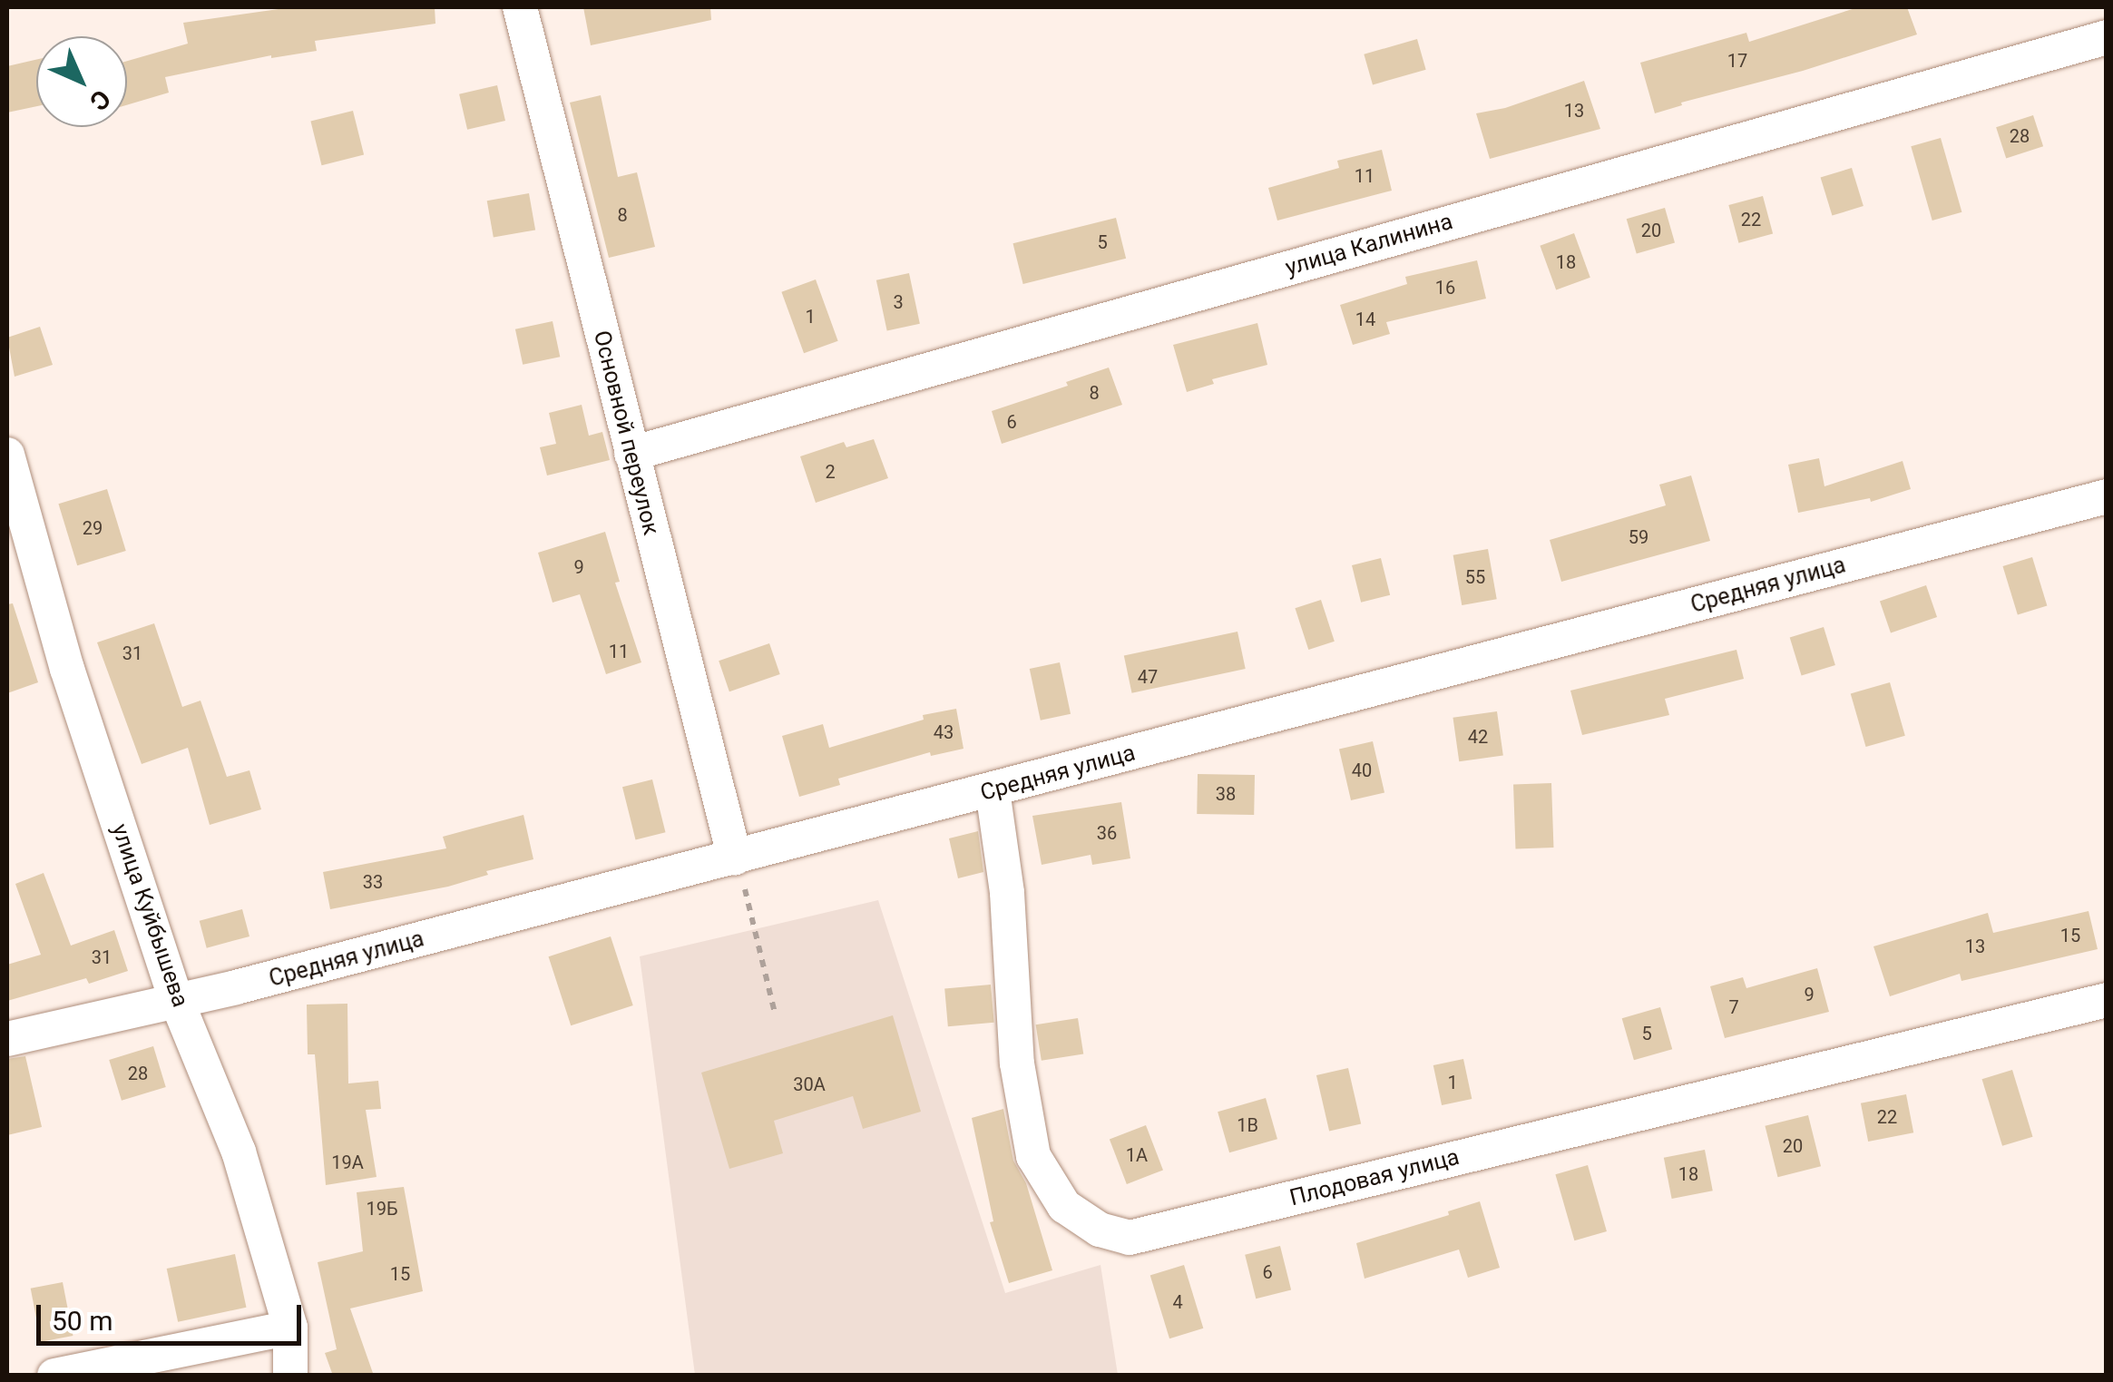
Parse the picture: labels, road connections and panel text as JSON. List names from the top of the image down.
{
  "streets": {
    "street": [
      "улица Калинина",
      "Основной переулок",
      "Средняя улица",
      "улица Куйбышева",
      "Плодовая улица"
    ]
  },
  "crossings": [
    ["улица Калинина", "Основной переулок"],
    ["Основной переулок", "Средняя улица"],
    ["Средняя улица", "улица Куйбышева"],
    ["Средняя улица", "Плодовая улица"]
  ],
  "house_numbers": [
    "17",
    "13",
    "28",
    "11",
    "8",
    "22",
    "20",
    "5",
    "18",
    "16",
    "3",
    "1",
    "14",
    "8",
    "6",
    "2",
    "29",
    "59",
    "9",
    "55",
    "11",
    "31",
    "47",
    "43",
    "42",
    "40",
    "38",
    "36",
    "33",
    "15",
    "13",
    "31",
    "9",
    "7",
    "5",
    "28",
    "1",
    "30А",
    "22",
    "1В",
    "20",
    "1А",
    "19А",
    "18",
    "19Б",
    "6",
    "15",
    "4"
  ],
  "scale_bar": "50 m",
  "north": "bottom right"
}
